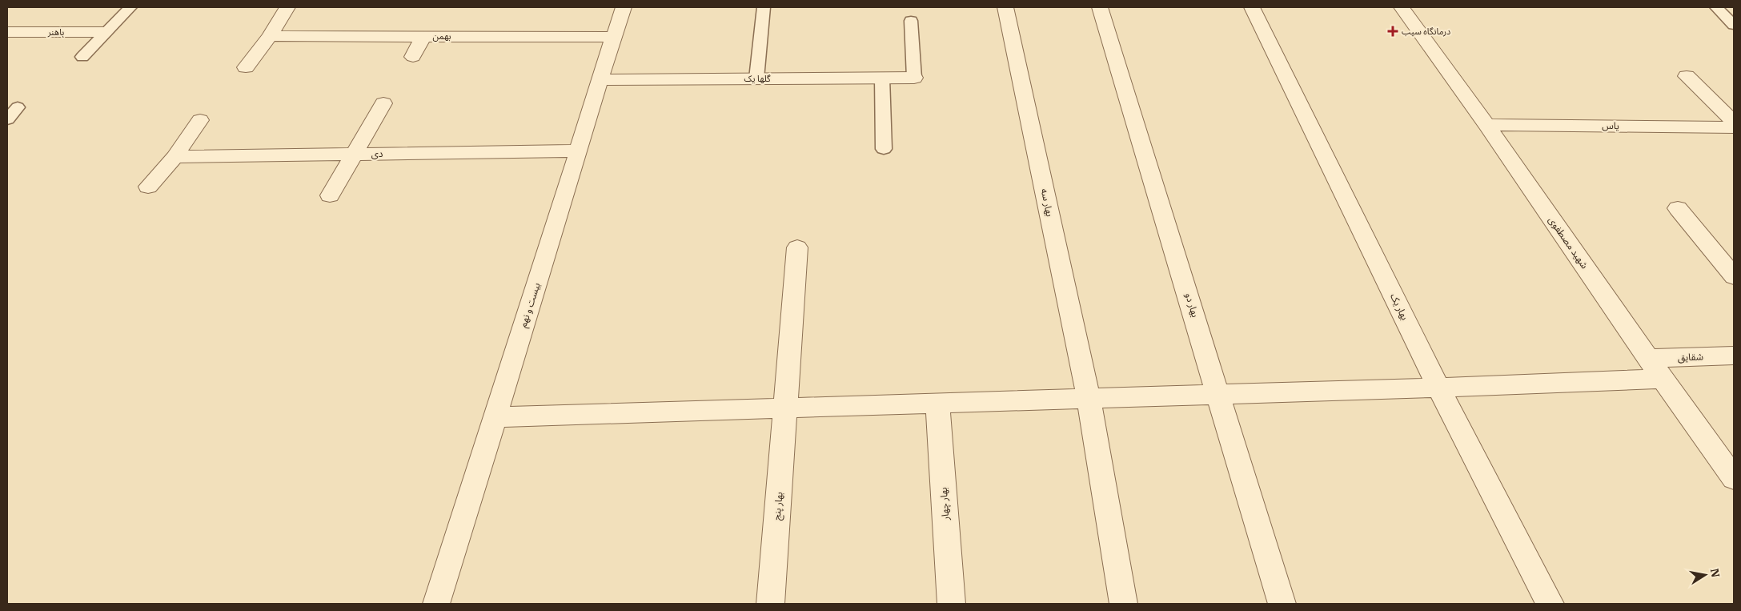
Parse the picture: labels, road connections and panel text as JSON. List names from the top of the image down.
{
  "streets": {
    "street": [
      "باهنر",
      "بهمن",
      "گلها یک",
      "یاس",
      "دی",
      "بهار سه",
      "شهید مصطفوی",
      "بیست و نهم",
      "بهار دو",
      "بهار یک",
      "شقایق",
      "بهار چهار",
      "بهار پنج"
    ]
  },
  "crossings": [
    ["بهمن", "بیست و نهم"],
    ["گلها یک", "بیست و نهم"],
    ["یاس", "شهید مصطفوی"],
    ["دی", "بیست و نهم"],
    ["شهید مصطفوی", "شقایق"]
  ],
  "places": {
    "health": ["درمانگاه سیب"]
  },
  "north": "right"
}
